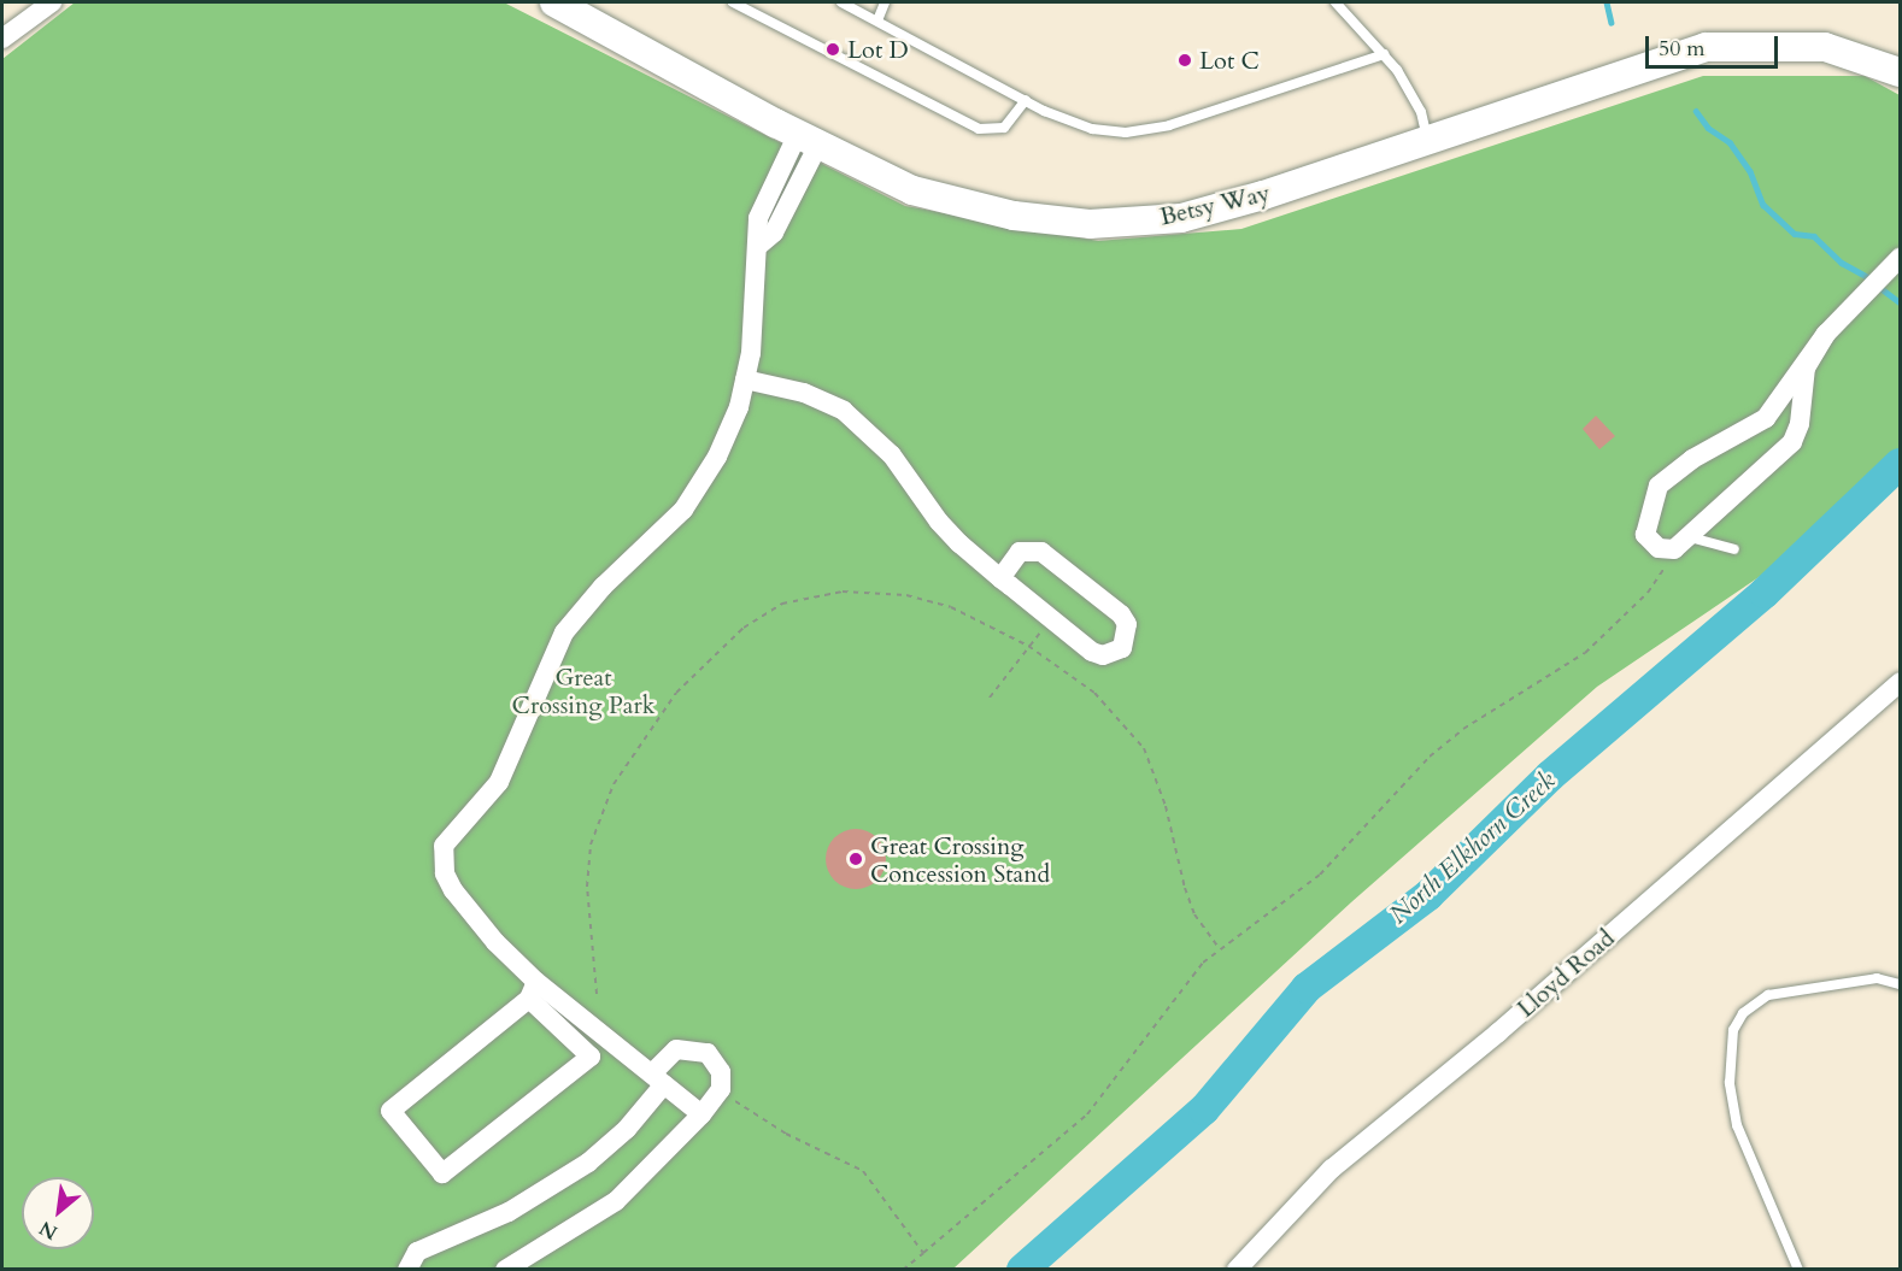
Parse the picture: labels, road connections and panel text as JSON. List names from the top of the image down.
{
  "streets": {
    "street": ["Betsy Way", "Lloyd Road"]
  },
  "water": ["North Elkhorn Creek"],
  "parks": ["Great Crossing Park"],
  "places": ["Lot D", "Lot C", "Great Crossing Concession Stand"],
  "scale_bar": "50 m",
  "north": "bottom left"
}
